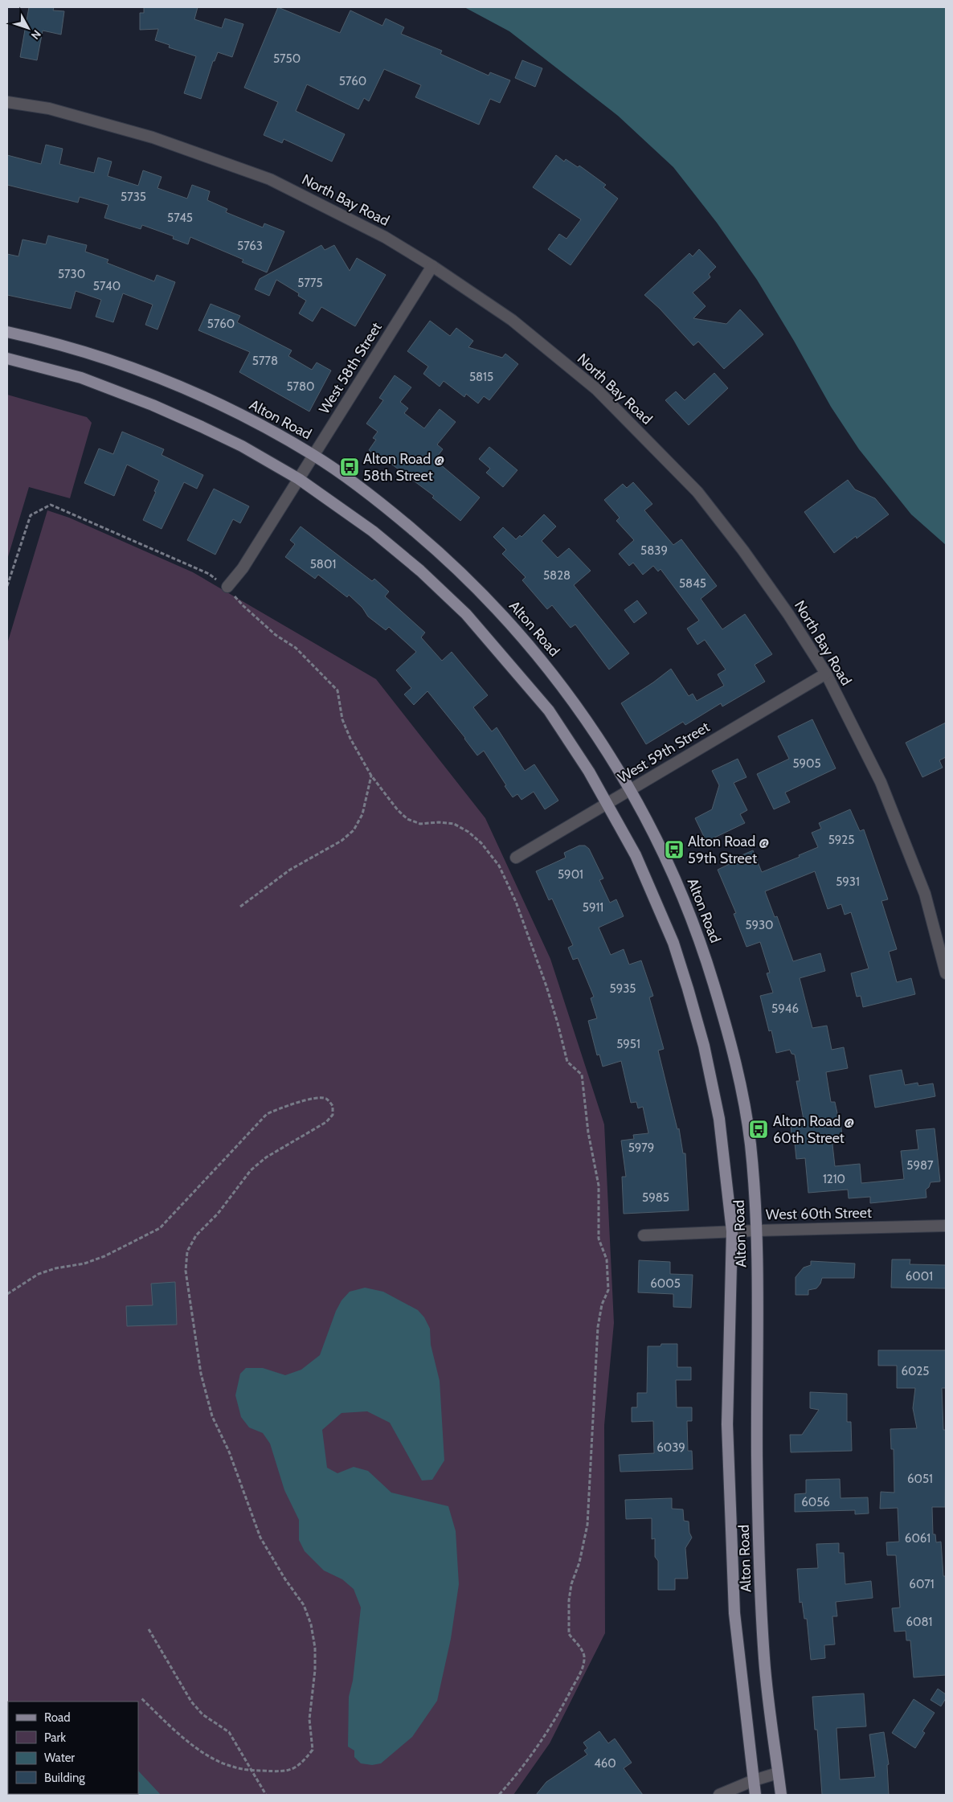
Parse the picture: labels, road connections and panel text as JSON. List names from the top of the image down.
{
  "streets": {
    "main road": ["Alton Road"],
    "street": [
      "North Bay Road",
      "West 58th Street",
      "West 59th Street",
      "West 60th Street"
    ]
  },
  "crossings": [
    ["North Bay Road", "West 58th Street"],
    ["North Bay Road", "West 59th Street"],
    ["West 58th Street", "Alton Road"],
    ["Alton Road", "West 59th Street"],
    ["Alton Road", "West 60th Street"]
  ],
  "places": {
    "bus stop": ["Alton Road @ 58th Street", "Alton Road @ 59th Street", "Alton Road @ 60th Street"]
  },
  "house_numbers": [
    "5750",
    "5760",
    "5735",
    "5745",
    "5763",
    "5730",
    "5775",
    "5740",
    "5760",
    "5778",
    "5815",
    "5780",
    "5839",
    "5801",
    "5828",
    "5845",
    "5905",
    "5925",
    "5901",
    "5931",
    "5911",
    "5930",
    "5935",
    "5946",
    "5951",
    "5979",
    "5987",
    "1210",
    "5985",
    "6001",
    "6005",
    "6025",
    "6039",
    "6051",
    "6056",
    "6061",
    "6071",
    "6081",
    "460"
  ],
  "legend": [
    "Road",
    "Park",
    "Water",
    "Building"
  ],
  "north": "bottom right"
}
